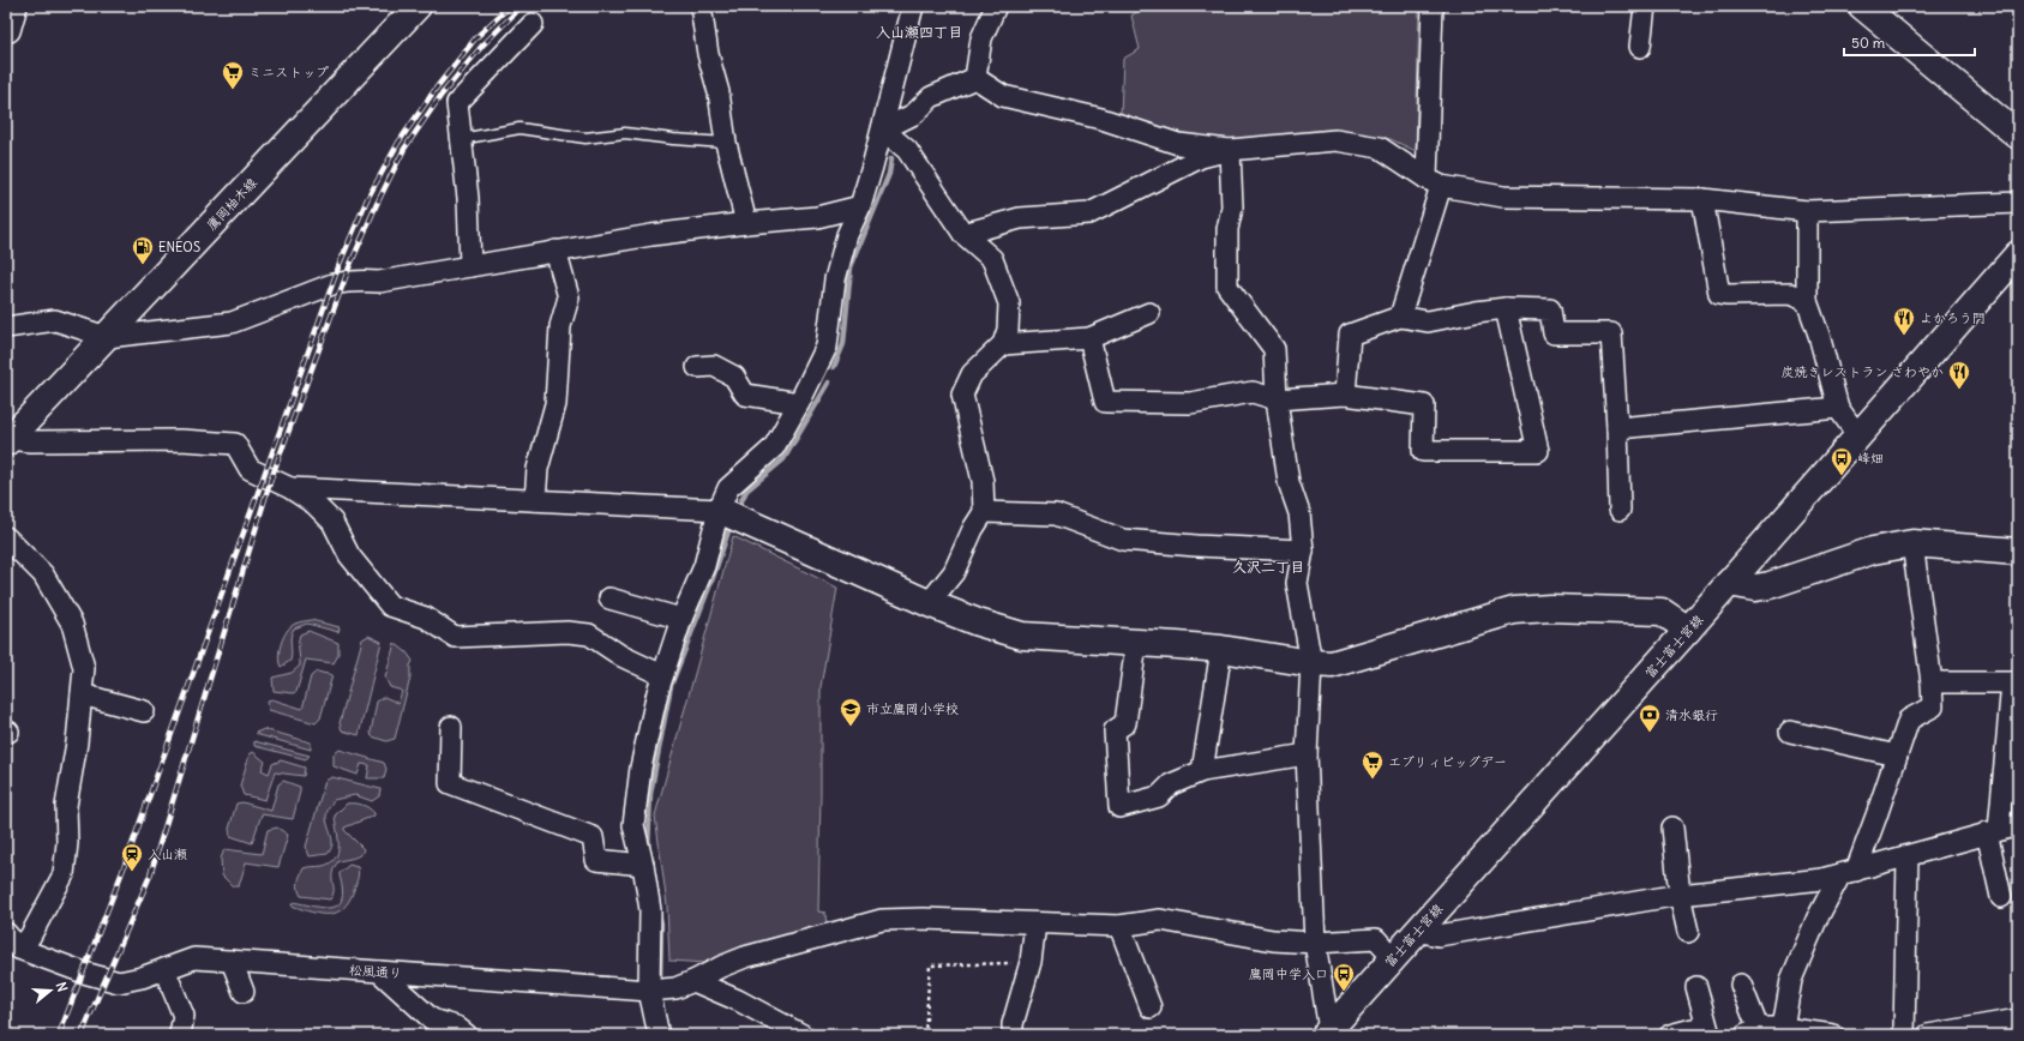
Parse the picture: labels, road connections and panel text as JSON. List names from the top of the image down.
{
  "streets": {
    "main road": ["鷹岡柚木線", "富士富士宮線"],
    "street": ["松風通り"]
  },
  "districts": ["入山瀬四丁目", "久沢二丁目"],
  "places": {
    "supermarket": ["ミニストップ", "エブリィビッグデー"],
    "fuel station": ["ENEOS"],
    "restaurant": ["よかろう門", "炭焼きレストラン さわやか"],
    "bus stop": ["峰畑", "鷹岡中学入口"],
    "school or university": ["市立鷹岡小学校"],
    "bank": ["清水銀行"],
    "station": ["入山瀬"]
  },
  "scale_bar": "50 m",
  "north": "right"
}
